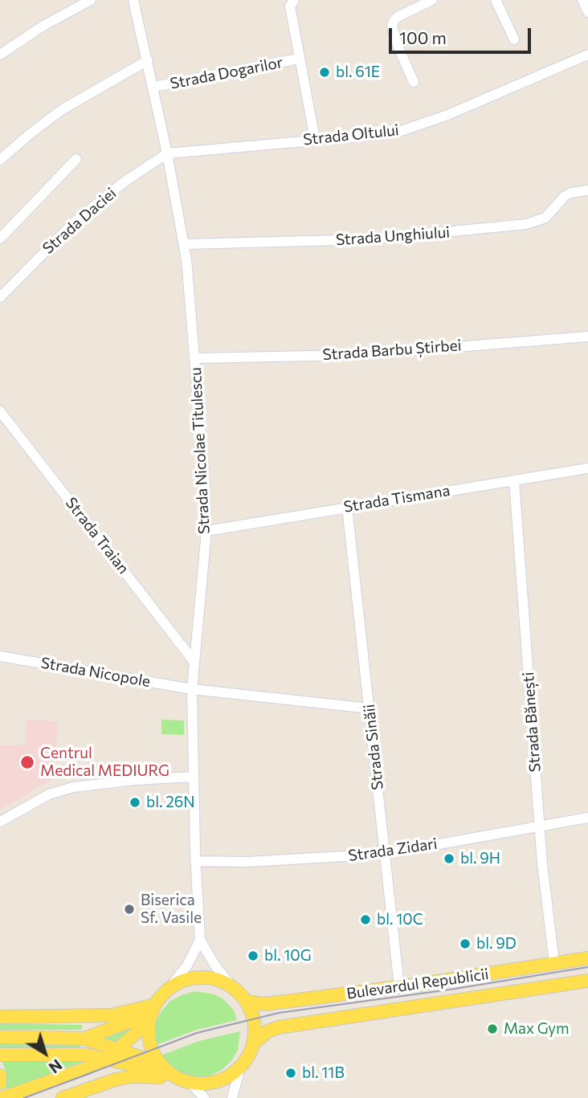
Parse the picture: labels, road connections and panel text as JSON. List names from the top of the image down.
{
  "streets": {
    "main road": ["Bulevardul Republicii"],
    "street": [
      "Strada Dogarilor",
      "Strada Oltului",
      "Strada Daciei",
      "Strada Unghiului",
      "Strada Barbu Știrbei",
      "Strada Nicolae Titulescu",
      "Strada Tismana",
      "Strada Traian",
      "Strada Nicopole",
      "Strada Bănești",
      "Strada Sinăii",
      "Strada Zidari"
    ]
  },
  "crossings": [
    ["Strada Dogarilor", "Strada Nicolae Titulescu"],
    ["Strada Oltului", "Strada Daciei"],
    ["Strada Oltului", "Strada Nicolae Titulescu"],
    ["Strada Daciei", "Strada Nicolae Titulescu"],
    ["Strada Unghiului", "Strada Nicolae Titulescu"],
    ["Strada Barbu Știrbei", "Strada Nicolae Titulescu"],
    ["Strada Nicolae Titulescu", "Strada Tismana"],
    ["Strada Nicolae Titulescu", "Strada Traian"],
    ["Strada Nicolae Titulescu", "Strada Nicopole"],
    ["Strada Nicolae Titulescu", "Strada Zidari"],
    ["Strada Nicolae Titulescu", "Bulevardul Republicii"],
    ["Strada Tismana", "Strada Bănești"],
    ["Strada Tismana", "Strada Sinăii"],
    ["Strada Nicopole", "Strada Sinăii"],
    ["Strada Bănești", "Strada Zidari"],
    ["Strada Bănești", "Bulevardul Republicii"],
    ["Strada Sinăii", "Strada Zidari"],
    ["Strada Sinăii", "Bulevardul Republicii"]
  ],
  "places": [
    "bl. 61E",
    "Centrul Medical MEDIURG",
    "bl. 26N",
    "bl. 9H",
    "Biserica Sf. Vasile",
    "bl. 10C",
    "bl. 9D",
    "bl. 10G",
    "Max Gym",
    "bl. 11B"
  ],
  "scale_bar": "100 m",
  "north": "bottom right"
}
